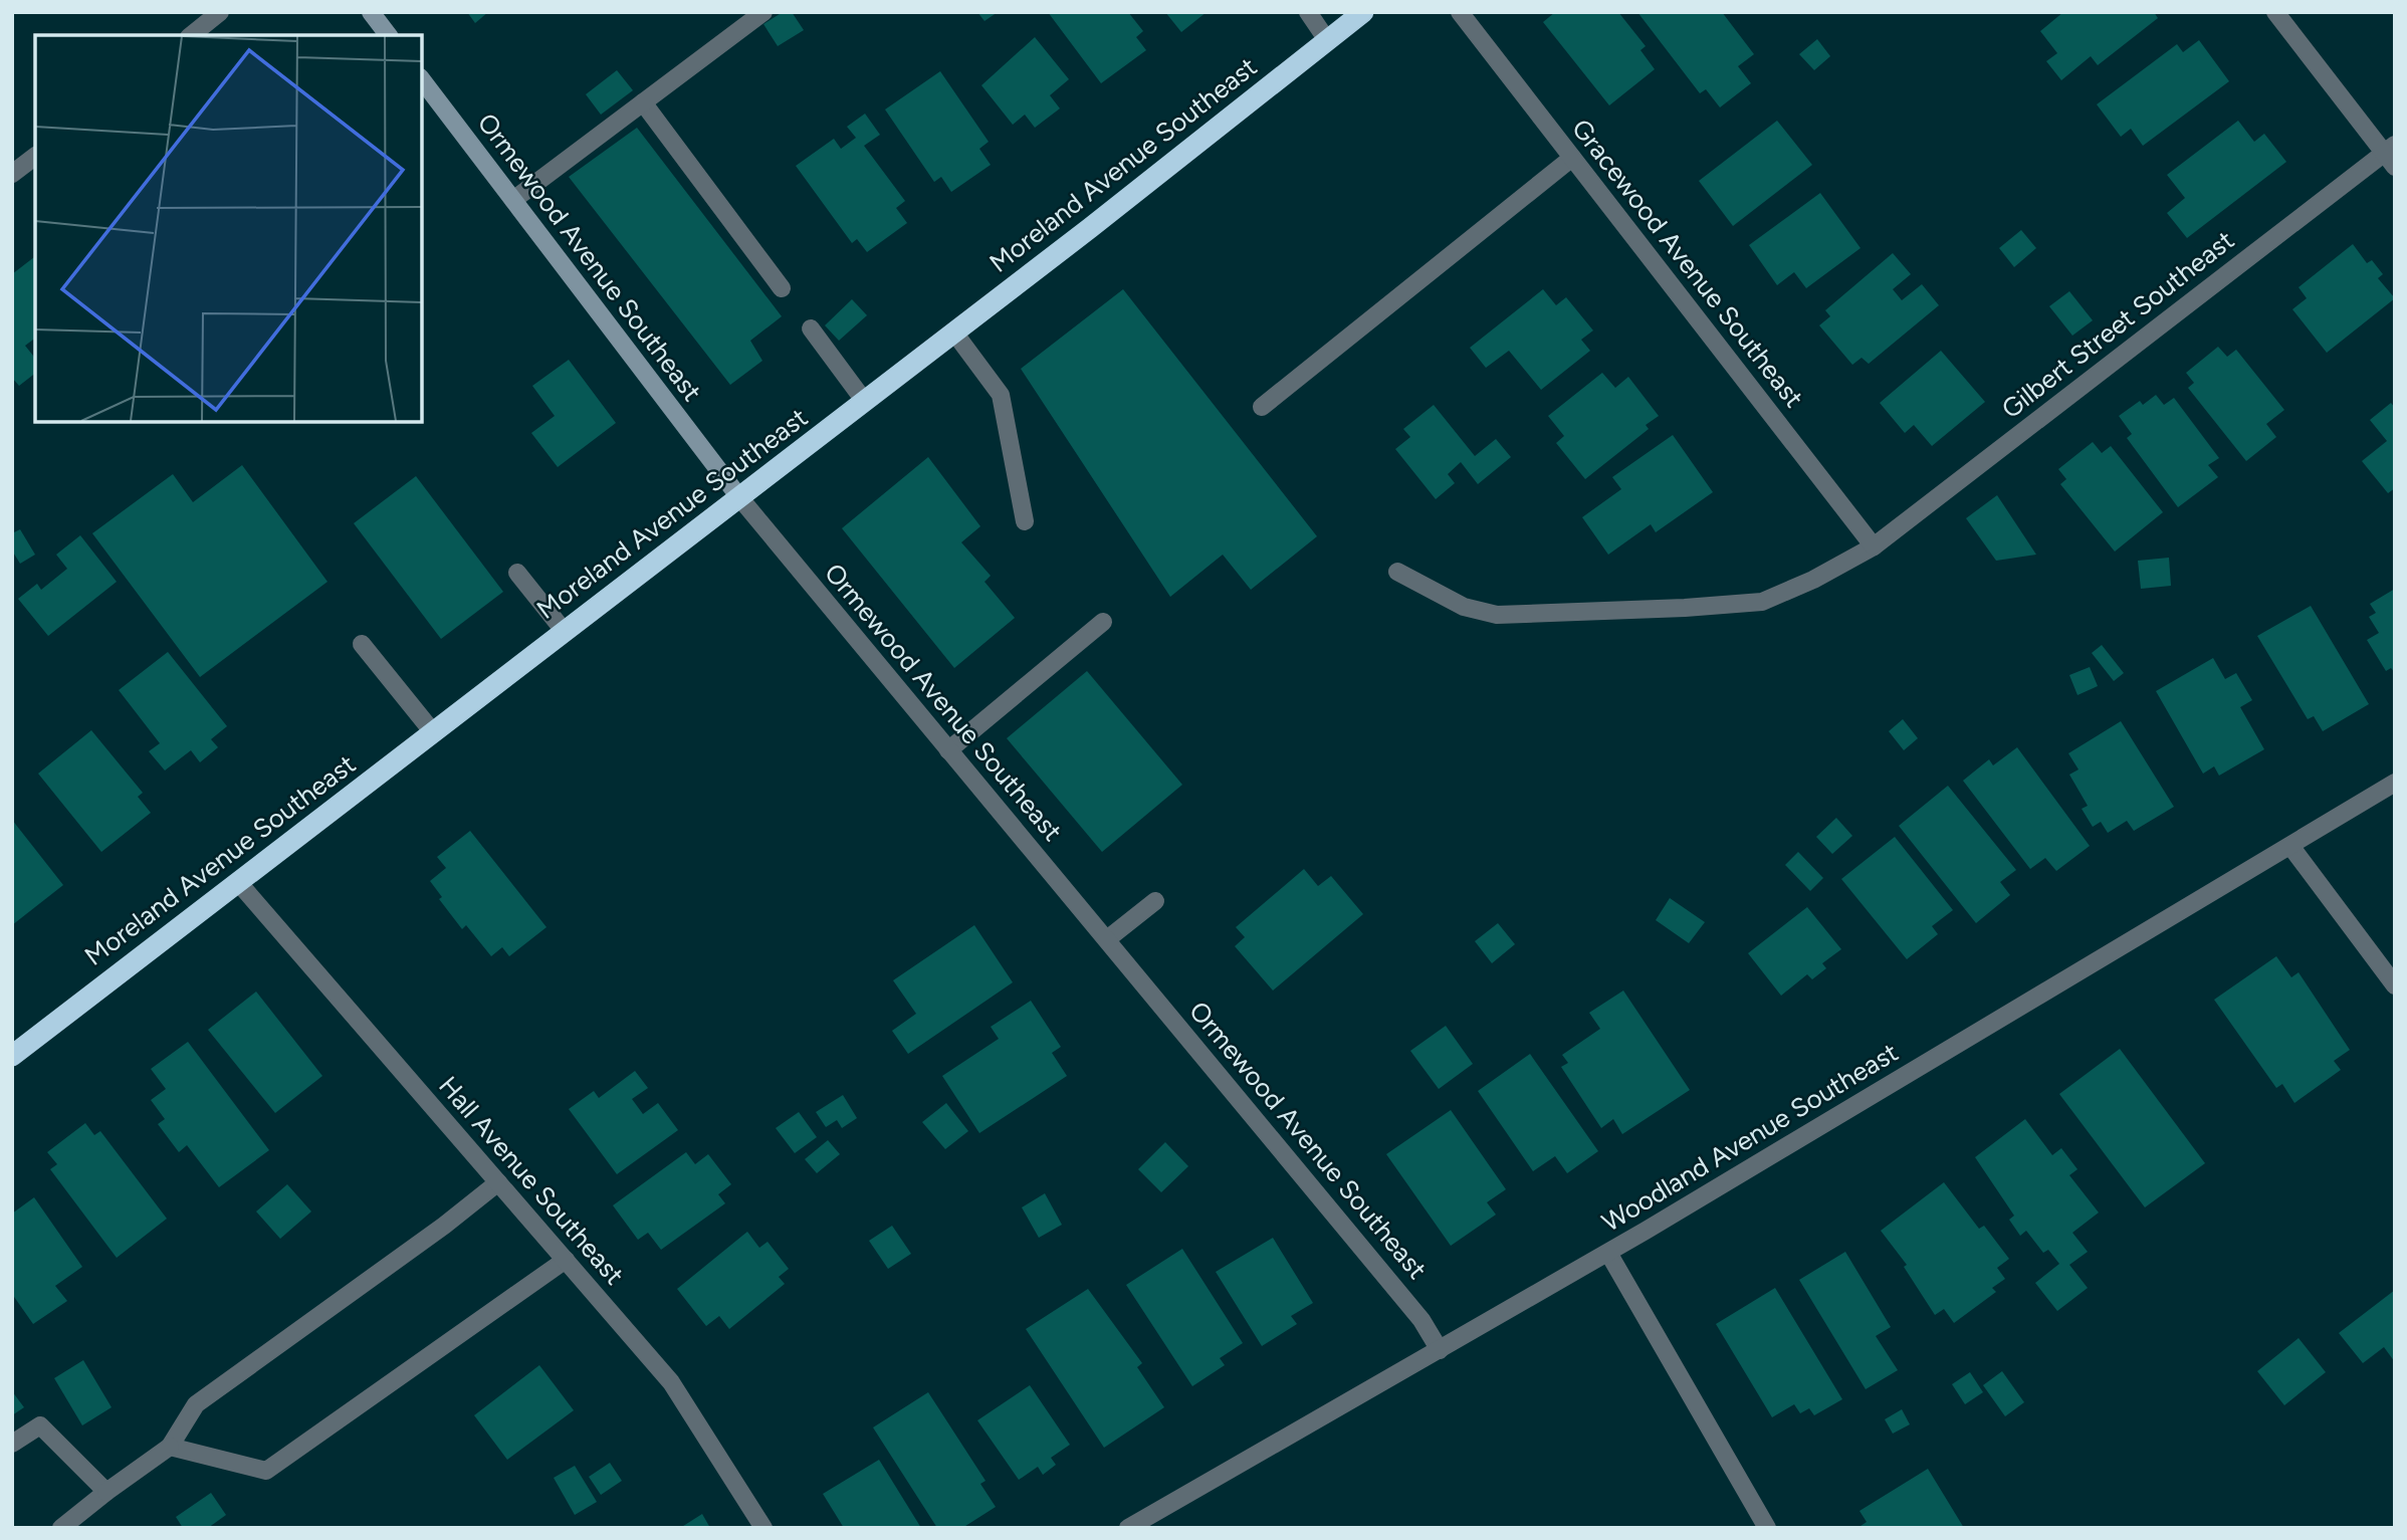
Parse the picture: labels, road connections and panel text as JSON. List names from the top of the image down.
{
  "streets": {
    "highway": ["Moreland Avenue Southeast"],
    "street": [
      "Ormewood Avenue Southeast",
      "Gracewood Avenue Southeast",
      "Gilbert Street Southeast",
      "Woodland Avenue Southeast",
      "Hall Avenue Southeast"
    ]
  },
  "crossings": [
    ["Moreland Avenue Southeast", "Ormewood Avenue Southeast"],
    ["Moreland Avenue Southeast", "Hall Avenue Southeast"],
    ["Ormewood Avenue Southeast", "Woodland Avenue Southeast"],
    ["Gracewood Avenue Southeast", "Gilbert Street Southeast"]
  ]
}
